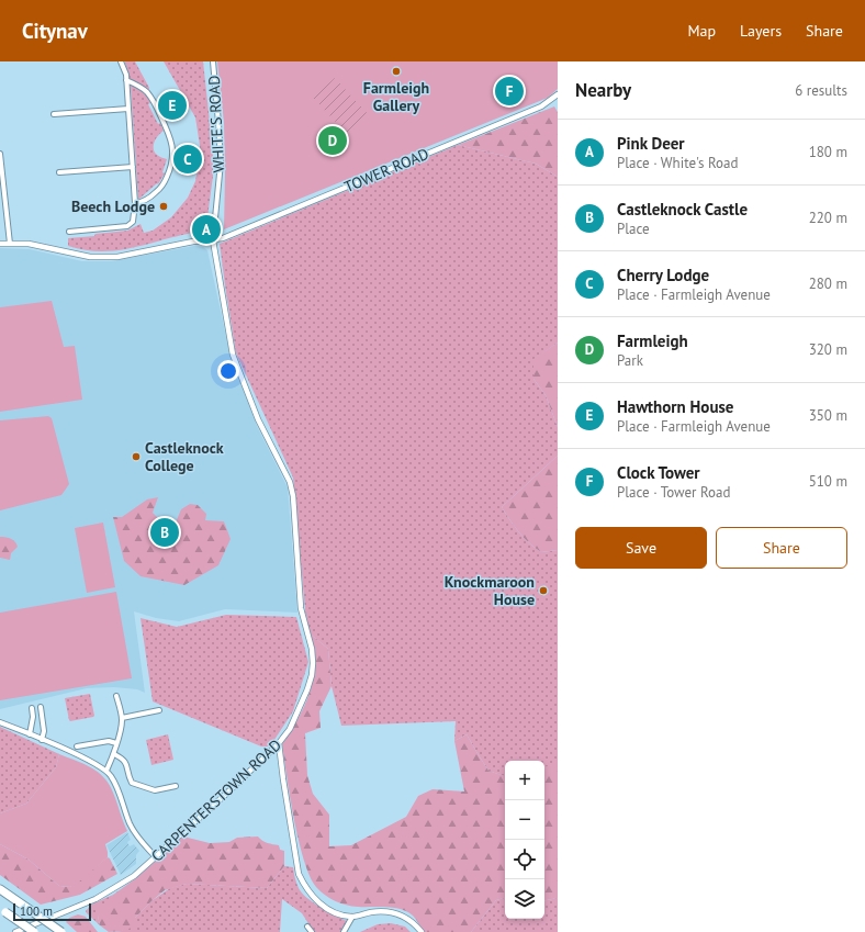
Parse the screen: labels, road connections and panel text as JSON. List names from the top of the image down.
{
  "streets": {
    "street": ["WHITE'S ROAD", "TOWER ROAD", "CARPENTERSTOWN ROAD"]
  },
  "crossings": [
    ["WHITE'S ROAD", "TOWER ROAD"],
    ["WHITE'S ROAD", "CARPENTERSTOWN ROAD"],
    ["TOWER ROAD", "CARPENTERSTOWN ROAD"]
  ],
  "places": [
    "Farmleigh Gallery",
    "Beech Lodge",
    "Castleknock College",
    "Knockmaroon House"
  ],
  "scale_bar": "100 m",
  "page": {
    "header": "Citynav",
    "nav": ["Map", "Layers", "Share"],
    "heading": ["Nearby", "6 results"],
    "pins": [
      "F",
      "E",
      "D",
      "C",
      "A",
      "B"
    ],
    "list": [
      {
        "mark": "A",
        "name": "Pink Deer",
        "note": "Place · White's Road",
        "value": "180 m"
      },
      {
        "mark": "B",
        "name": "Castleknock Castle",
        "note": "Place",
        "value": "220 m"
      },
      {
        "mark": "C",
        "name": "Cherry Lodge",
        "note": "Place · Farmleigh Avenue",
        "value": "280 m"
      },
      {
        "mark": "D",
        "name": "Farmleigh",
        "note": "Park",
        "value": "320 m"
      },
      {
        "mark": "E",
        "name": "Hawthorn House",
        "note": "Place · Farmleigh Avenue",
        "value": "350 m"
      },
      {
        "mark": "F",
        "name": "Clock Tower",
        "note": "Place · Tower Road",
        "value": "510 m"
      }
    ],
    "buttons": ["Save", "Share"],
    "map_buttons": ["+", "−"],
    "scale": "100 m"
  }
}
